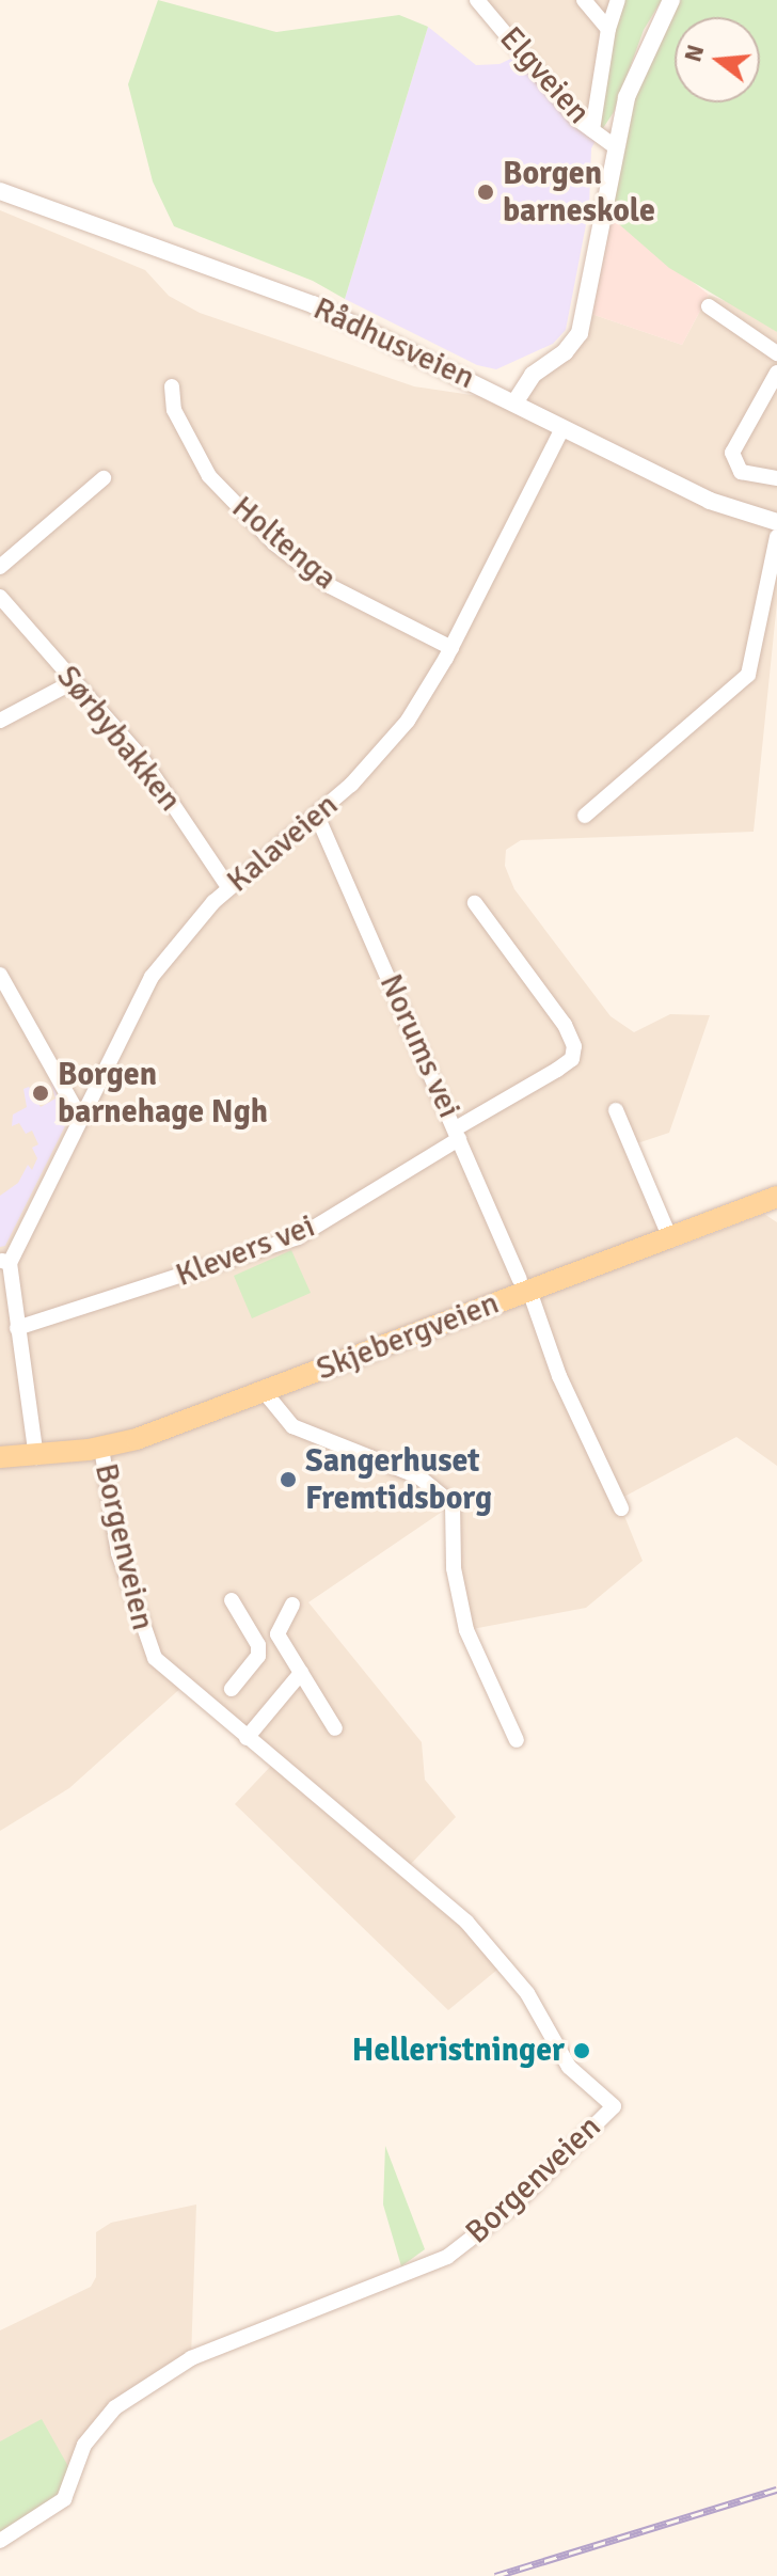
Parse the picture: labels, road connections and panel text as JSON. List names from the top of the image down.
{
  "streets": {
    "main road": ["Skjebergveien"],
    "street": [
      "Elgveien",
      "Rådhusveien",
      "Holtenga",
      "Sørbybakken",
      "Kalaveien",
      "Norums vei",
      "Klevers vei",
      "Borgenveien"
    ]
  },
  "crossings": [
    ["Rådhusveien", "Kalaveien"],
    ["Holtenga", "Kalaveien"],
    ["Sørbybakken", "Kalaveien"],
    ["Kalaveien", "Norums vei"],
    ["Norums vei", "Klevers vei"],
    ["Norums vei", "Skjebergveien"],
    ["Skjebergveien", "Borgenveien"]
  ],
  "places": [
    "Borgen barneskole",
    "Borgen barnehage Ngh",
    "Sangerhuset Fremtidsborg",
    "Helleristninger"
  ],
  "north": "left"
}
